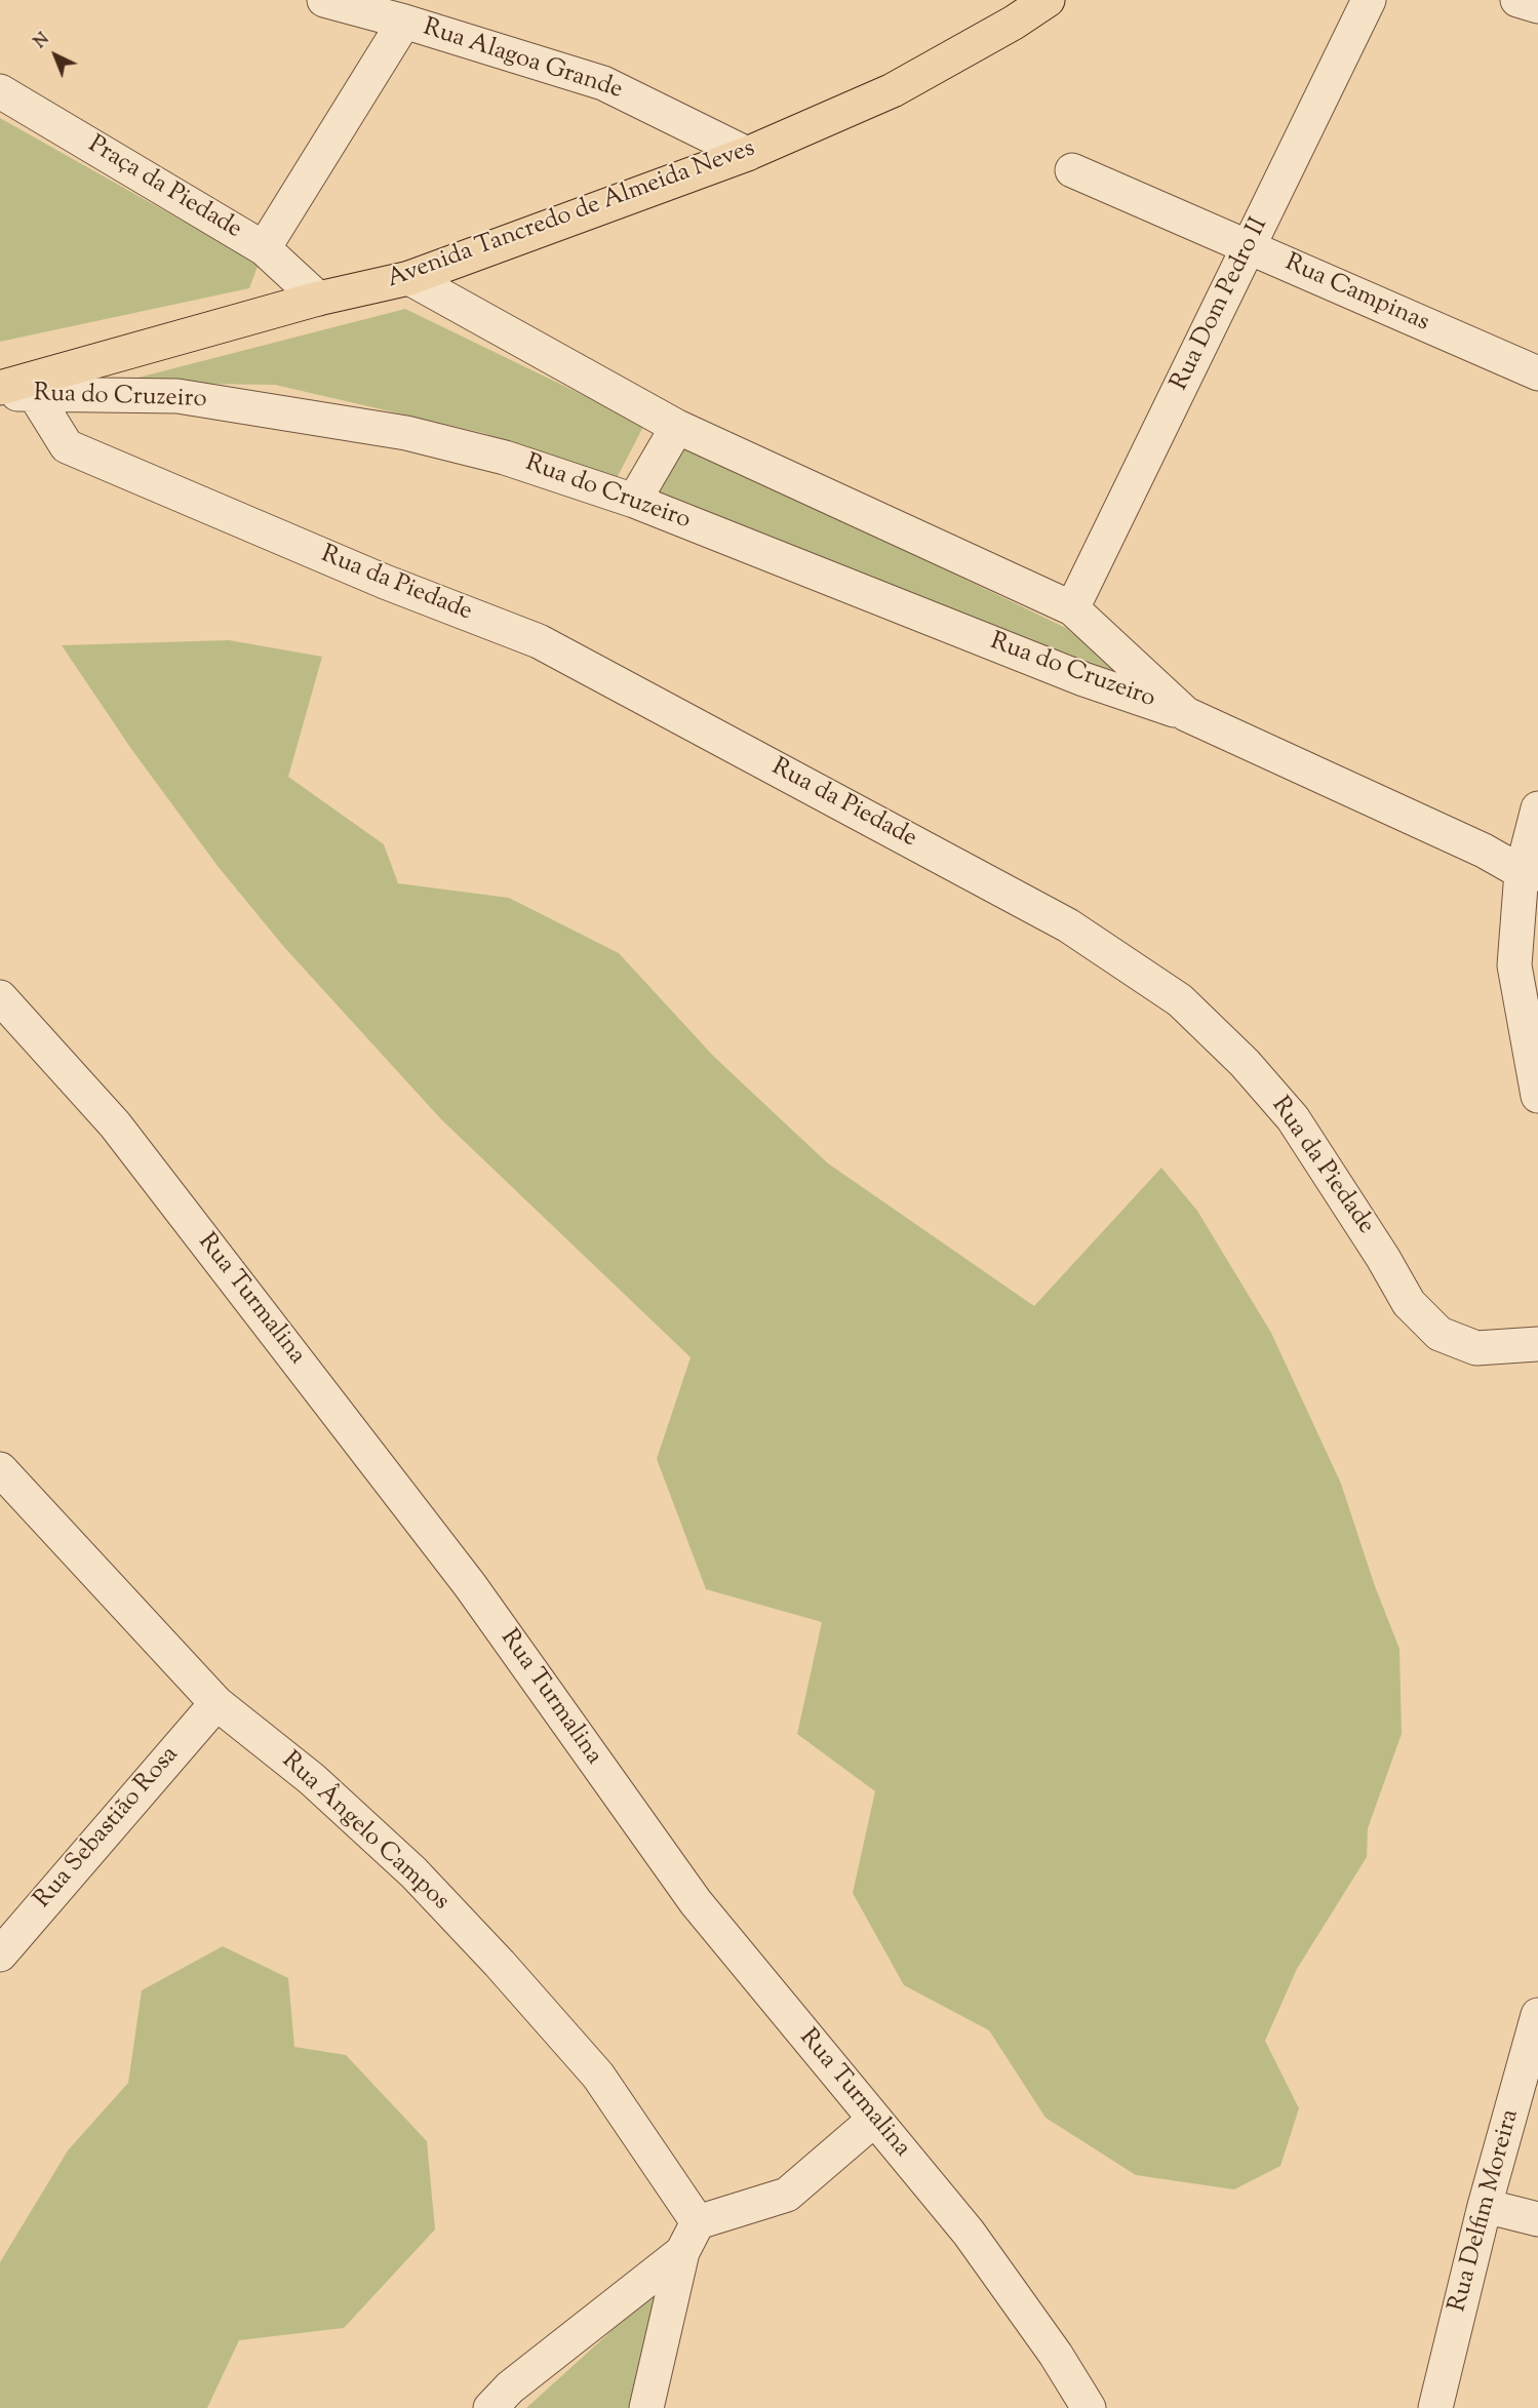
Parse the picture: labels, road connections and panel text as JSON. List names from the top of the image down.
{
  "streets": {
    "main road": ["Avenida Tancredo de Almeida Neves"],
    "street": [
      "Rua Alagoa Grande",
      "Praça da Piedade",
      "Rua Campinas",
      "Rua Dom Pedro II",
      "Rua do Cruzeiro",
      "Rua da Piedade",
      "Rua Turmalina",
      "Rua Sebastião Rosa",
      "Rua Ângelo Campos",
      "Rua Delfim Moreira"
    ]
  },
  "crossings": [
    ["Rua Alagoa Grande", "Avenida Tancredo de Almeida Neves"],
    ["Praça da Piedade", "Avenida Tancredo de Almeida Neves"],
    ["Avenida Tancredo de Almeida Neves", "Rua do Cruzeiro"],
    ["Rua Campinas", "Rua Dom Pedro II"],
    ["Rua Dom Pedro II", "Rua do Cruzeiro"],
    ["Rua do Cruzeiro", "Rua da Piedade"],
    ["Rua Sebastião Rosa", "Rua Ângelo Campos"]
  ],
  "north": "top left"
}
